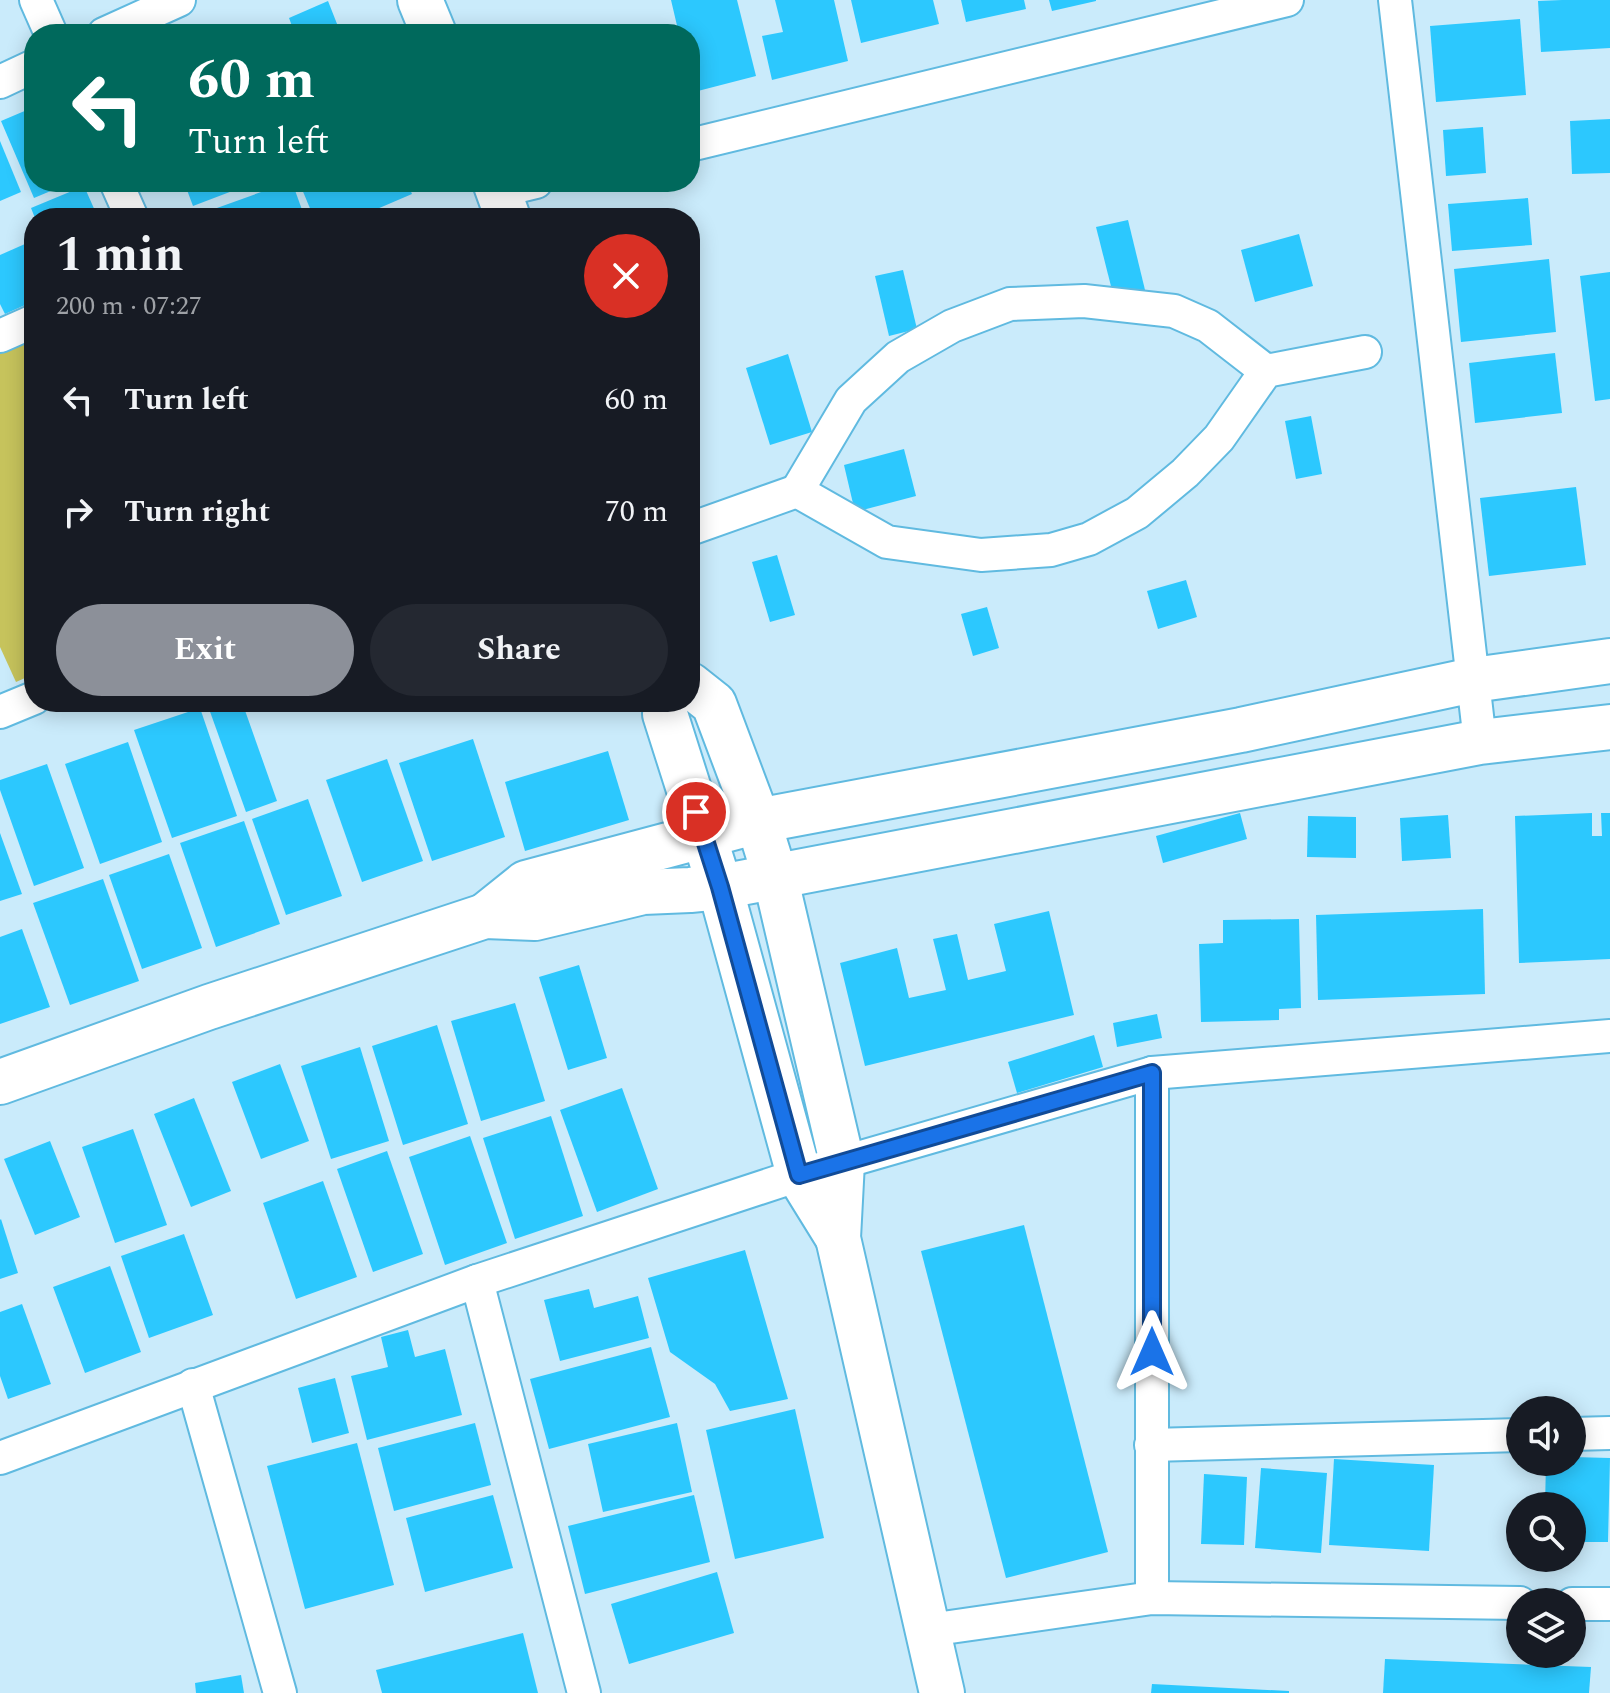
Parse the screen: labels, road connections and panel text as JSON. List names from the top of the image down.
{
  "page": {
    "turn": ["60 m", "Turn left"],
    "heading": ["1 min", "200 m · 07:27"],
    "list": [
      {
        "name": "Turn left",
        "value": "60 m"
      },
      {
        "name": "Turn right",
        "value": "70 m"
      }
    ],
    "buttons": ["Exit", "Share"]
  }
}
